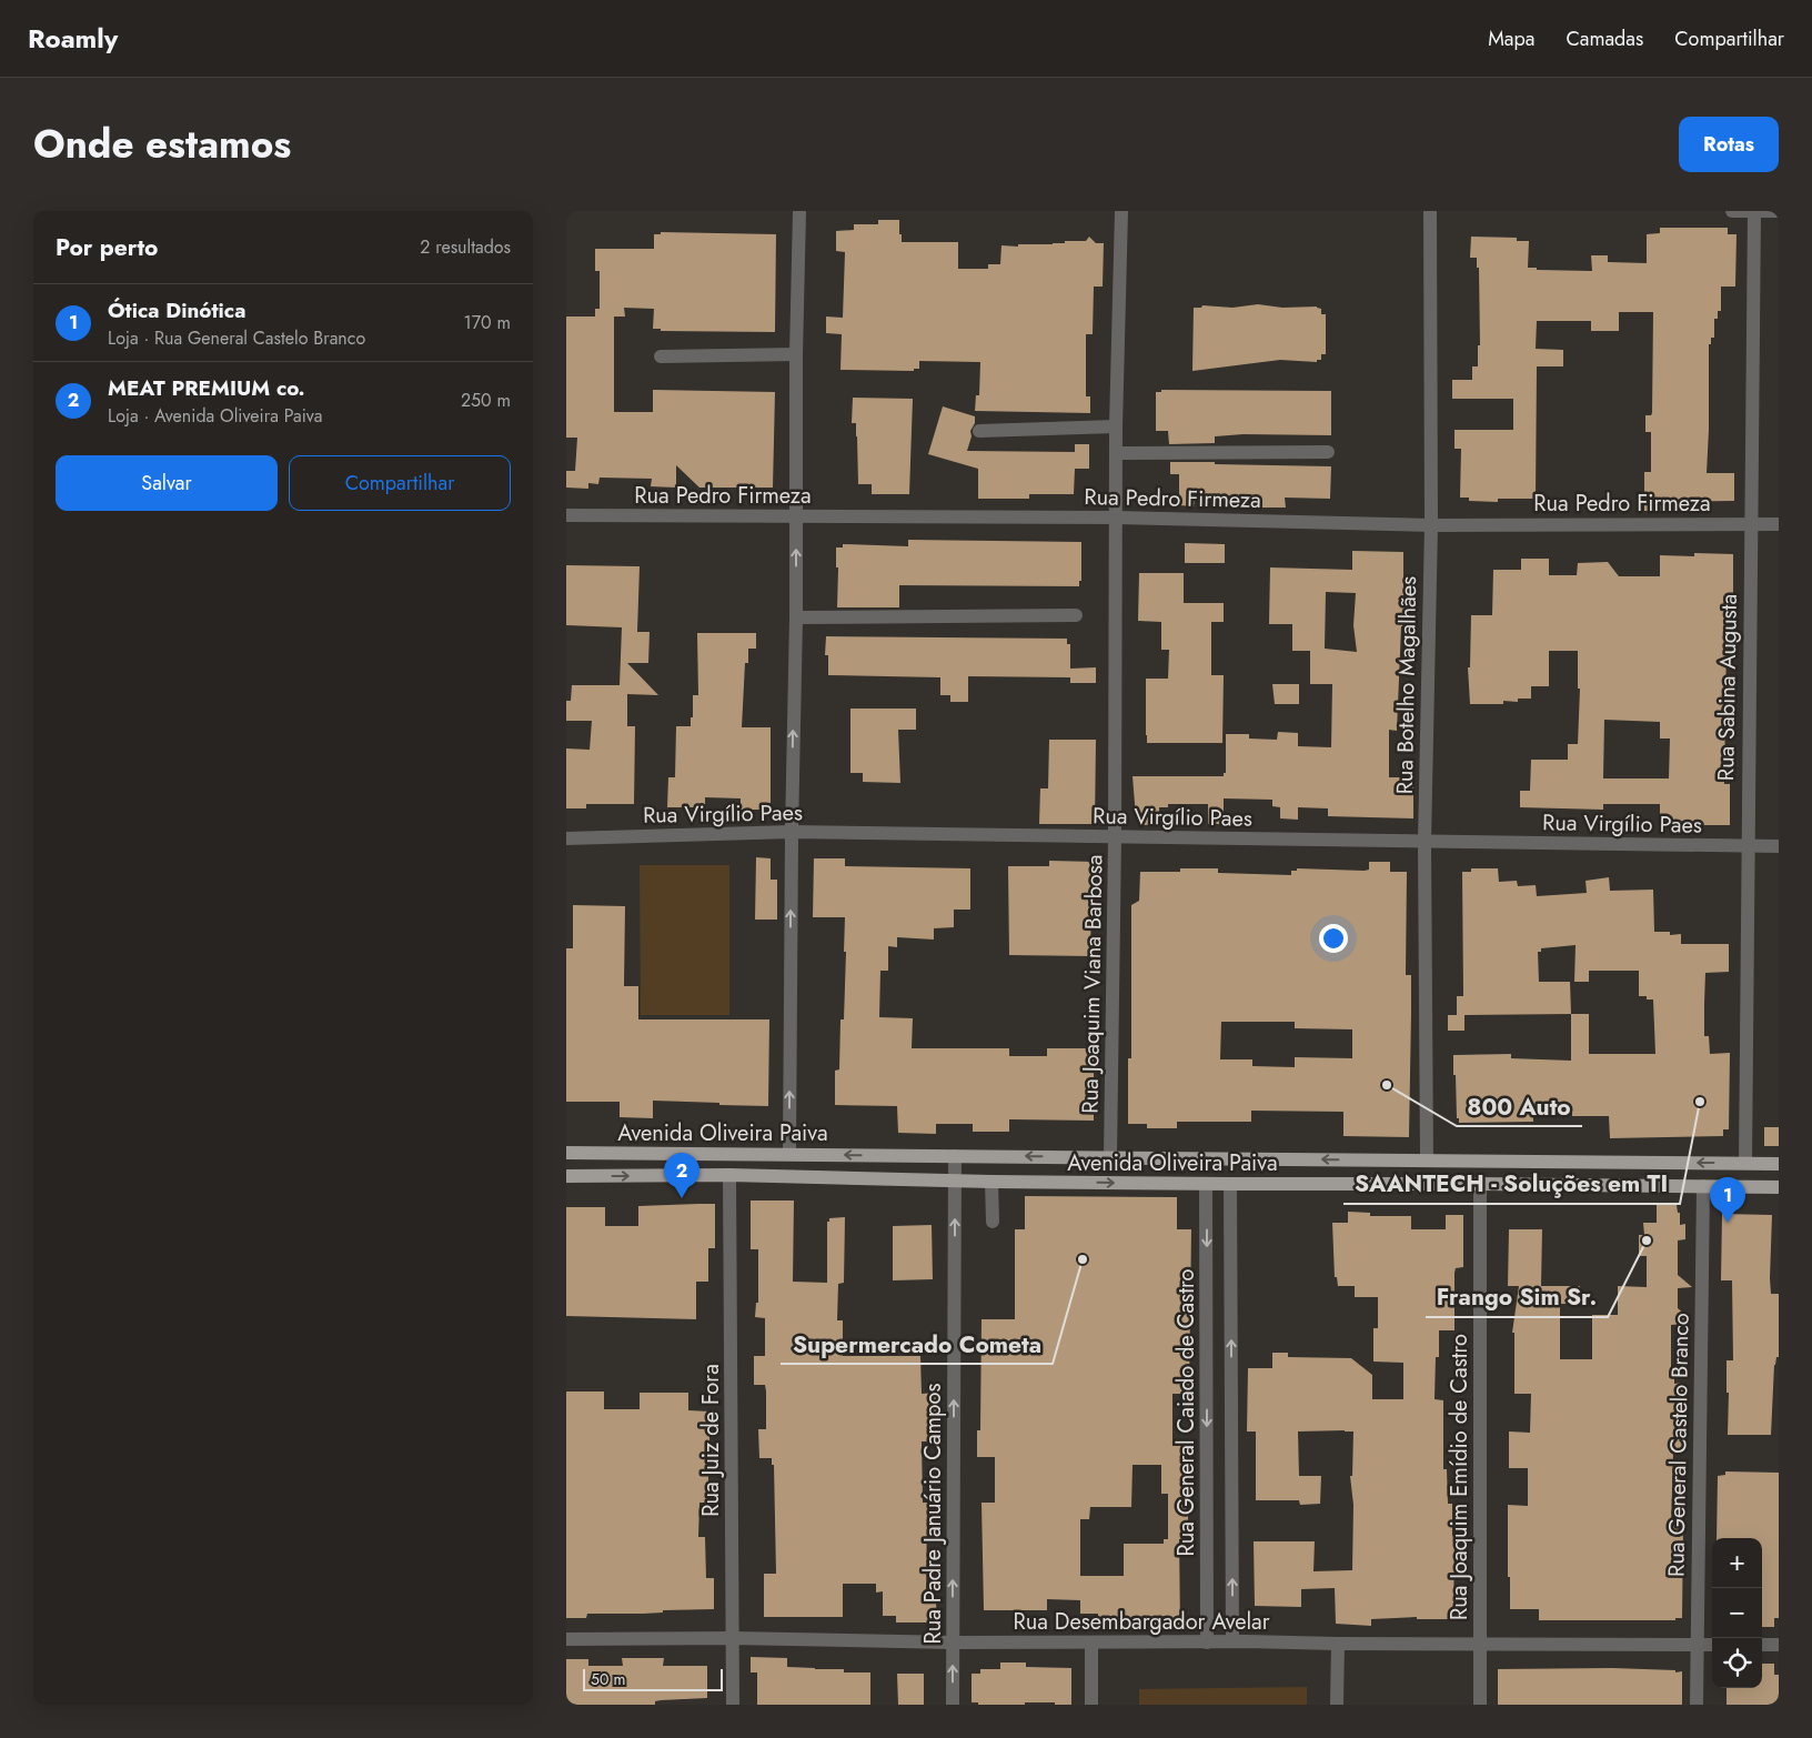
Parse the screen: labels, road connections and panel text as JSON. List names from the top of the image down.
{
  "streets": {
    "main road": ["Avenida Oliveira Paiva"],
    "street": [
      "Rua Pedro Firmeza",
      "Rua Botelho Magalhães",
      "Rua Sabina Augusta",
      "Rua Virgílio Paes",
      "Rua Joaquim Viana Barbosa",
      "Rua General Caiado de Castro",
      "Rua Juiz de Fora",
      "Rua General Castelo Branco",
      "Rua Joaquim Emídio de Castro",
      "Rua Padre Januário Campos",
      "Rua Desembargador Avelar"
    ]
  },
  "crossings": [
    ["Rua Pedro Firmeza", "Rua Botelho Magalhães"],
    ["Rua Pedro Firmeza", "Rua Sabina Augusta"],
    ["Rua Pedro Firmeza", "Rua Joaquim Viana Barbosa"],
    ["Rua Botelho Magalhães", "Rua Virgílio Paes"],
    ["Rua Botelho Magalhães", "Avenida Oliveira Paiva"],
    ["Rua Sabina Augusta", "Rua Virgílio Paes"],
    ["Rua Sabina Augusta", "Avenida Oliveira Paiva"],
    ["Rua Virgílio Paes", "Rua Joaquim Viana Barbosa"],
    ["Rua Joaquim Viana Barbosa", "Avenida Oliveira Paiva"],
    ["Avenida Oliveira Paiva", "Rua General Caiado de Castro"],
    ["Avenida Oliveira Paiva", "Rua Juiz de Fora"],
    ["Avenida Oliveira Paiva", "Rua General Castelo Branco"],
    ["Avenida Oliveira Paiva", "Rua Joaquim Emídio de Castro"],
    ["Avenida Oliveira Paiva", "Rua Padre Januário Campos"],
    ["Rua General Caiado de Castro", "Rua Desembargador Avelar"],
    ["Rua Juiz de Fora", "Rua Desembargador Avelar"],
    ["Rua General Castelo Branco", "Rua Desembargador Avelar"],
    ["Rua Joaquim Emídio de Castro", "Rua Desembargador Avelar"],
    ["Rua Padre Januário Campos", "Rua Desembargador Avelar"]
  ],
  "one_way": ["Rua Padre Januário Campos"],
  "places": [
    "800 Auto",
    "SAANTECH - Soluções em TI",
    "Frango Sim Sr.",
    "Supermercado Cometa"
  ],
  "scale_bar": "50 m",
  "page": {
    "header": "Roamly",
    "nav": ["Mapa", "Camadas", "Compartilhar"],
    "title": "Onde estamos",
    "buttons": [
      "Rotas",
      ["Salvar", "Compartilhar"]
    ],
    "heading": ["Por perto", "2 resultados"],
    "list": [
      {
        "mark": "1",
        "name": "Ótica Dinótica",
        "note": "Loja · Rua General Castelo Branco",
        "value": "170 m"
      },
      {
        "mark": "2",
        "name": "MEAT PREMIUM co.",
        "note": "Loja · Avenida Oliveira Paiva",
        "value": "250 m"
      }
    ],
    "pins": ["2", "1"],
    "map_buttons": ["+", "−"],
    "scale": "50 m"
  }
}
